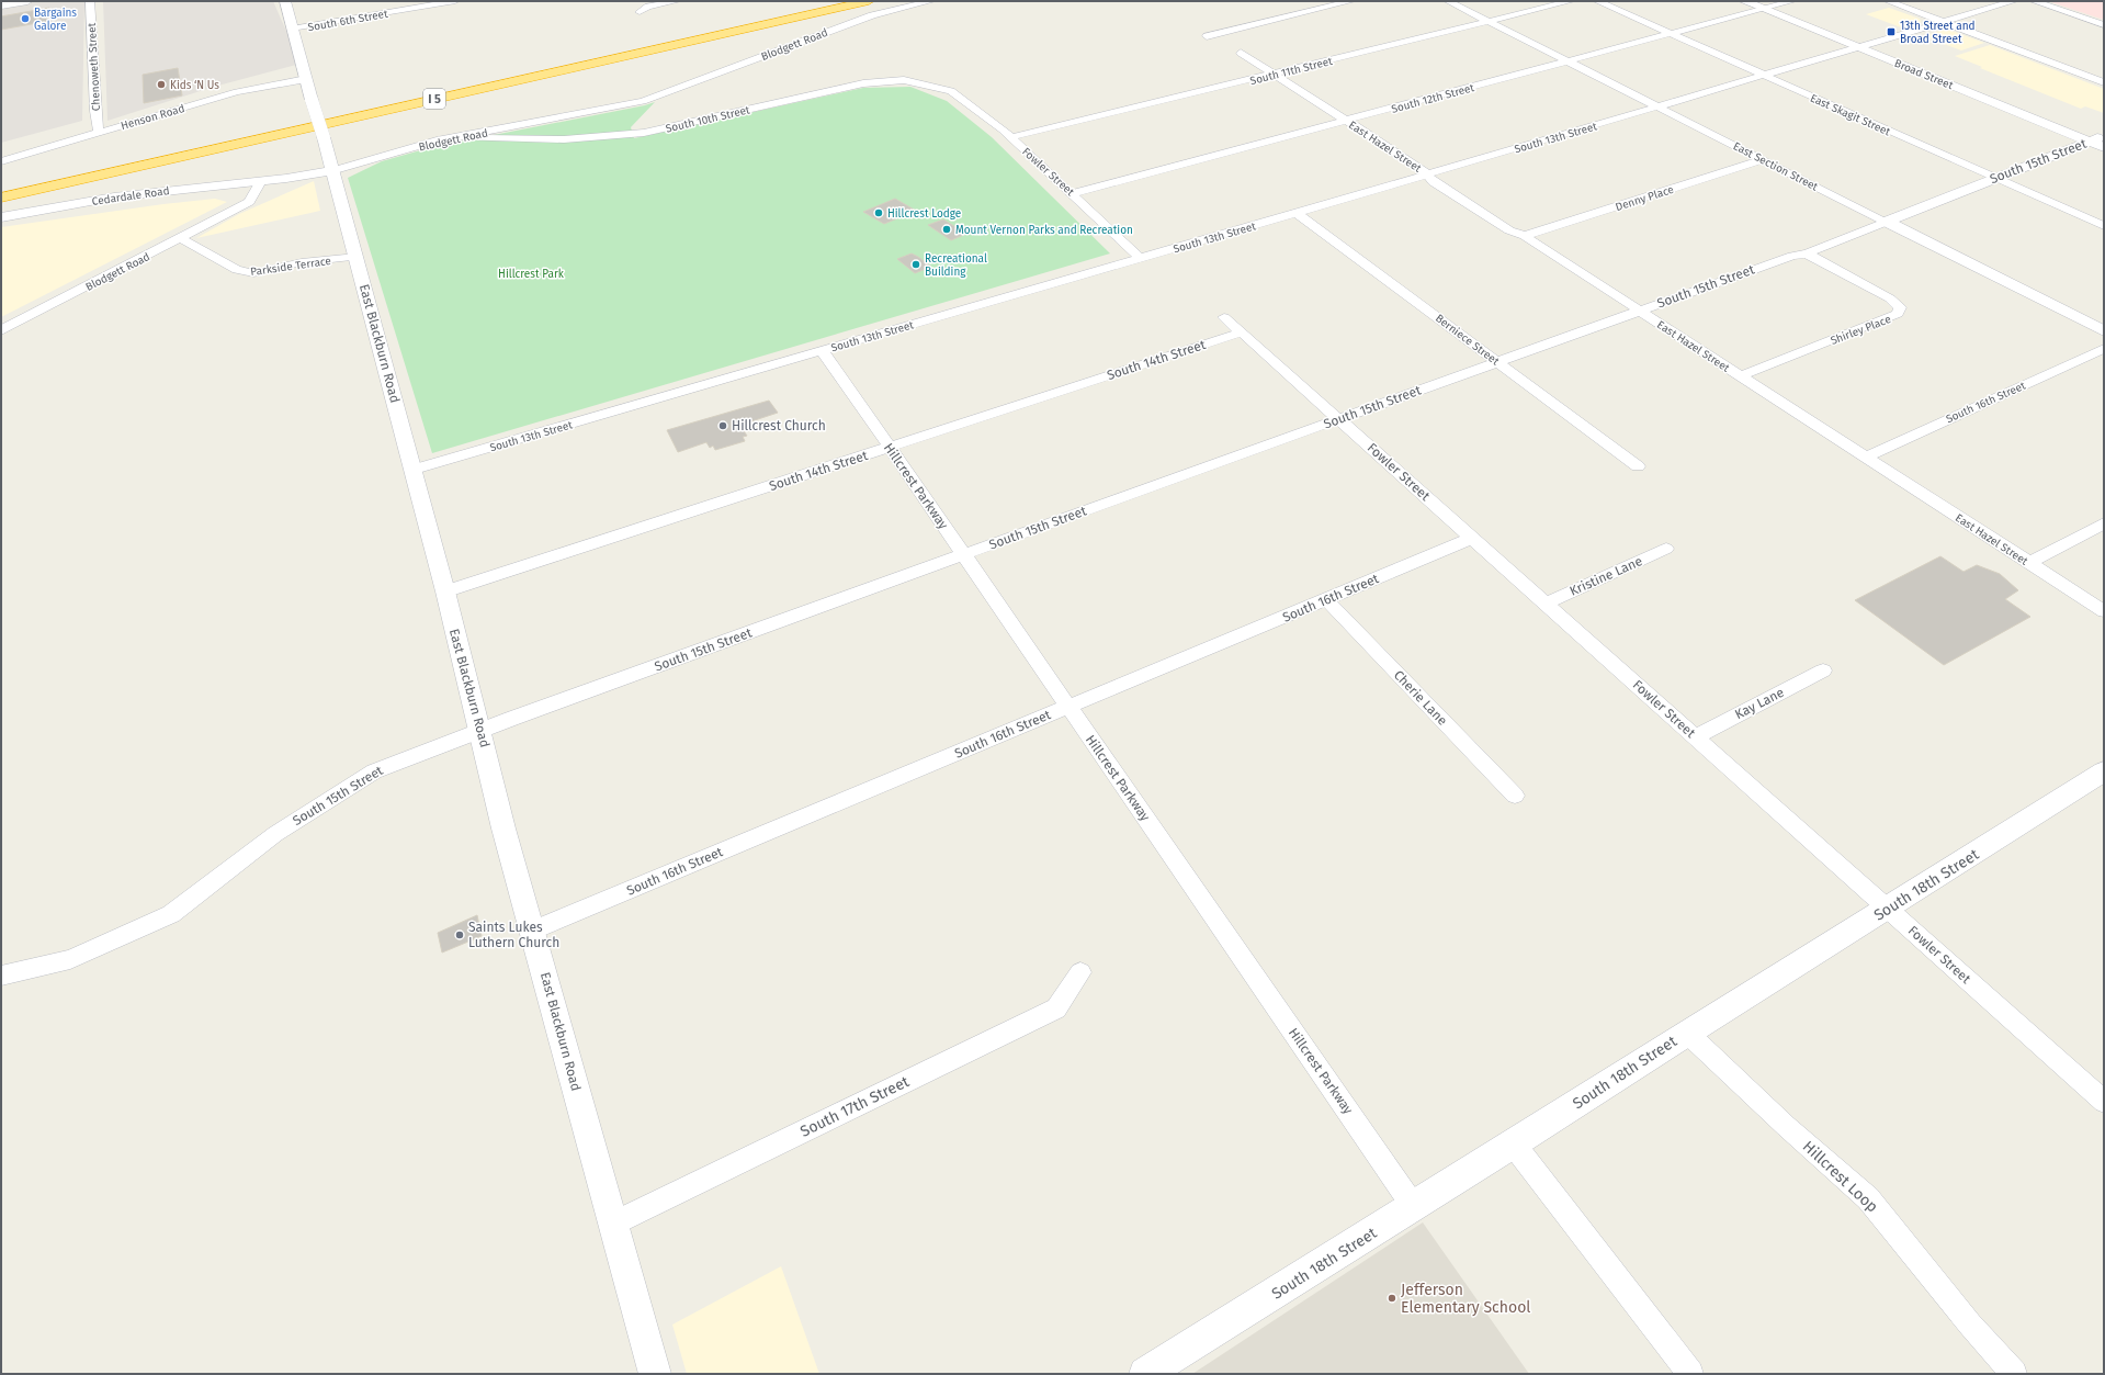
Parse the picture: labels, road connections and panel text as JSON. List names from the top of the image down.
{
  "streets": {
    "highway": ["I 5"],
    "street": [
      "South 6th Street",
      "Blodgett Road",
      "Chenoweth Street",
      "South 11th Street",
      "Broad Street",
      "South 12th Street",
      "East Skagit Street",
      "Henson Road",
      "South 10th Street",
      "South 13th Street",
      "East Hazel Street",
      "South 15th Street",
      "East Section Street",
      "Fowler Street",
      "Cedardale Road",
      "Denny Place",
      "Parkside Terrace",
      "Shirley Place",
      "Berniece Street",
      "East Blackburn Road",
      "South 14th Street",
      "South 16th Street",
      "Hillcrest Parkway",
      "Kristine Lane",
      "Cherie Lane",
      "Kay Lane",
      "South 18th Street",
      "South 17th Street",
      "Hillcrest Loop"
    ]
  },
  "crossings": [
    ["South 6th Street", "East Blackburn Road"],
    ["Blodgett Road", "South 10th Street"],
    ["Blodgett Road", "Cedardale Road"],
    ["Blodgett Road", "Parkside Terrace"],
    ["Blodgett Road", "East Blackburn Road"],
    ["Chenoweth Street", "Henson Road"],
    ["South 11th Street", "East Hazel Street"],
    ["South 11th Street", "East Section Street"],
    ["South 11th Street", "Fowler Street"],
    ["Broad Street", "South 12th Street"],
    ["Broad Street", "South 13th Street"],
    ["Broad Street", "South 15th Street"],
    ["South 12th Street", "East Skagit Street"],
    ["South 12th Street", "East Hazel Street"],
    ["South 12th Street", "East Section Street"],
    ["South 12th Street", "Fowler Street"],
    ["East Skagit Street", "South 13th Street"],
    ["East Skagit Street", "South 15th Street"],
    ["Henson Road", "East Blackburn Road"],
    ["South 10th Street", "Fowler Street"],
    ["South 13th Street", "East Hazel Street"],
    ["South 13th Street", "East Section Street"],
    ["South 13th Street", "Fowler Street"],
    ["South 13th Street", "Berniece Street"],
    ["South 13th Street", "East Blackburn Road"],
    ["South 13th Street", "Hillcrest Parkway"],
    ["East Hazel Street", "South 15th Street"],
    ["East Hazel Street", "Denny Place"],
    ["East Hazel Street", "Shirley Place"],
    ["East Hazel Street", "South 16th Street"],
    ["South 15th Street", "East Section Street"],
    ["South 15th Street", "Fowler Street"],
    ["South 15th Street", "Shirley Place"],
    ["South 15th Street", "Berniece Street"],
    ["South 15th Street", "East Blackburn Road"],
    ["South 15th Street", "Hillcrest Parkway"],
    ["East Section Street", "Denny Place"],
    ["Fowler Street", "South 14th Street"],
    ["Fowler Street", "South 16th Street"],
    ["Fowler Street", "Kristine Lane"],
    ["Fowler Street", "Kay Lane"],
    ["Fowler Street", "South 18th Street"],
    ["Parkside Terrace", "East Blackburn Road"],
    ["East Blackburn Road", "South 14th Street"],
    ["East Blackburn Road", "South 16th Street"],
    ["East Blackburn Road", "South 17th Street"],
    ["South 14th Street", "Hillcrest Parkway"],
    ["South 16th Street", "Hillcrest Parkway"],
    ["South 16th Street", "Cherie Lane"],
    ["Hillcrest Parkway", "South 18th Street"],
    ["South 18th Street", "Hillcrest Loop"]
  ],
  "parks": ["Hillcrest Park"],
  "places": {
    "other": [
      "Bargains Galore",
      "Kids ‘N Us",
      "Hillcrest Lodge",
      "Mount Vernon Parks and Recreation",
      "Recreational Building",
      "Hillcrest Church",
      "Saints Lukes Luthern Church",
      "Jefferson Elementary School"
    ],
    "transit": ["13th Street and Broad Street"]
  }
}
